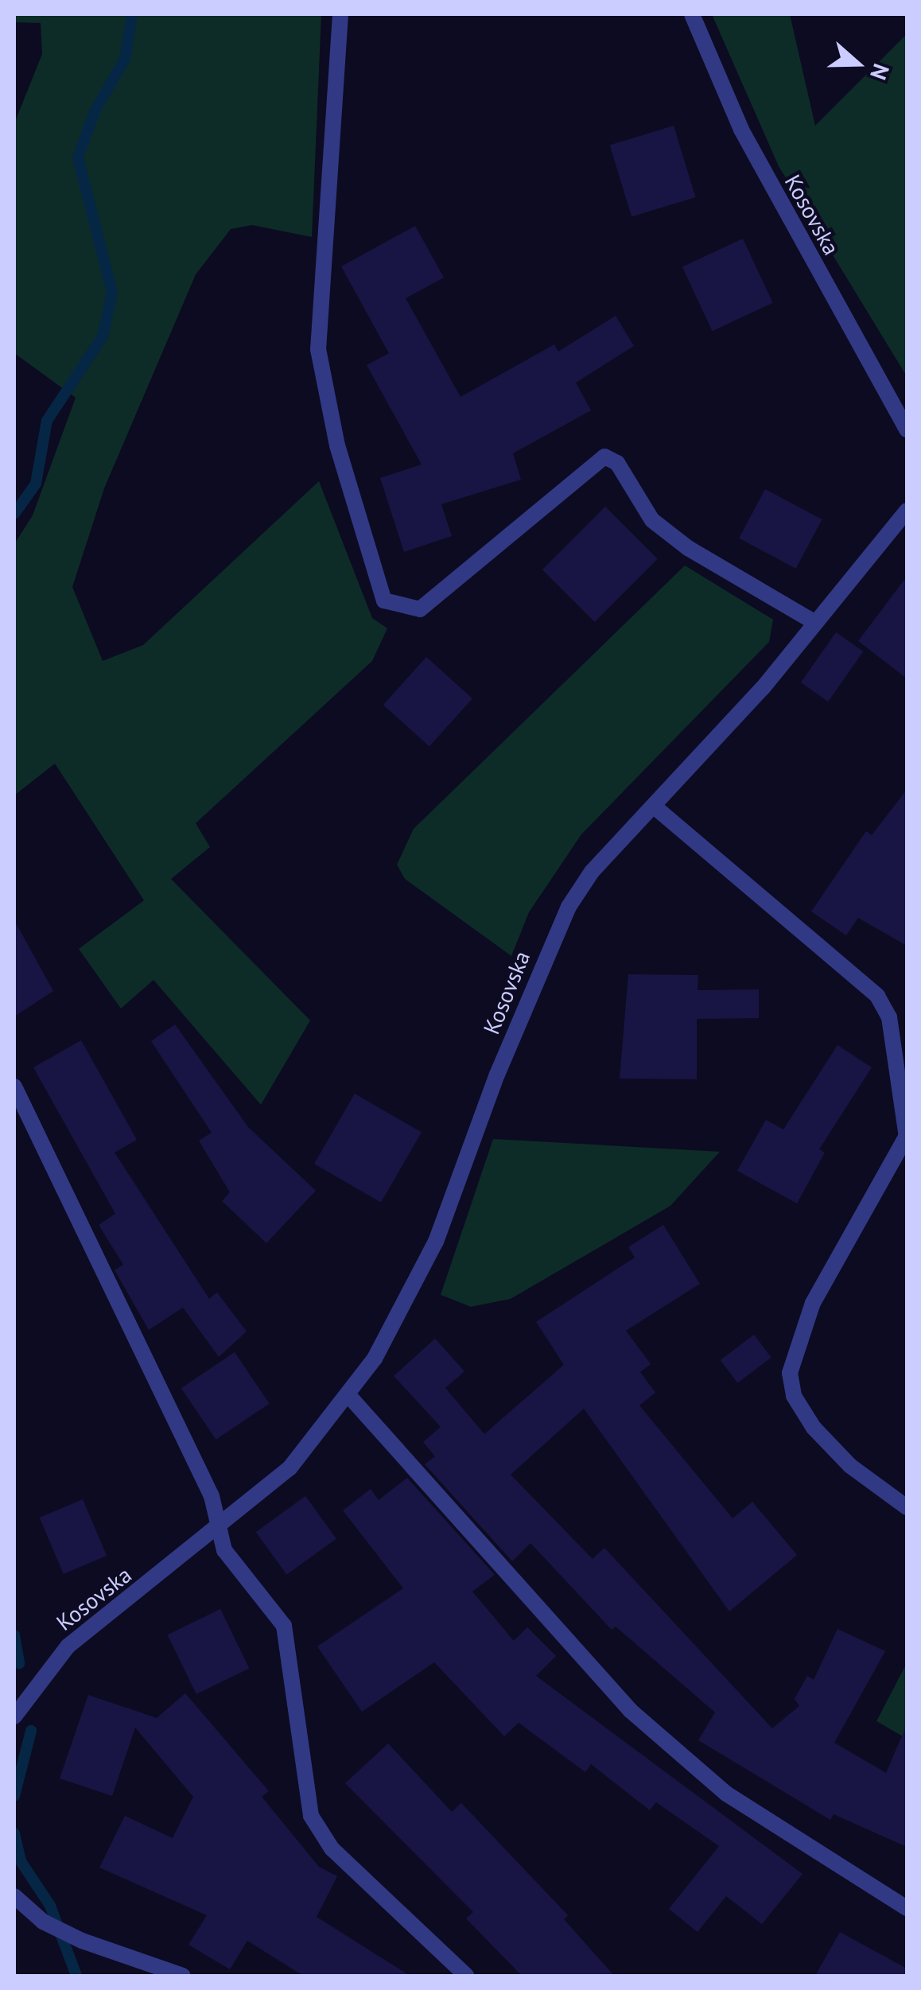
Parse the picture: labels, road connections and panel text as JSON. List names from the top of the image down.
{
  "streets": {
    "street": ["Kosovska"]
  },
  "north": "right"
}
